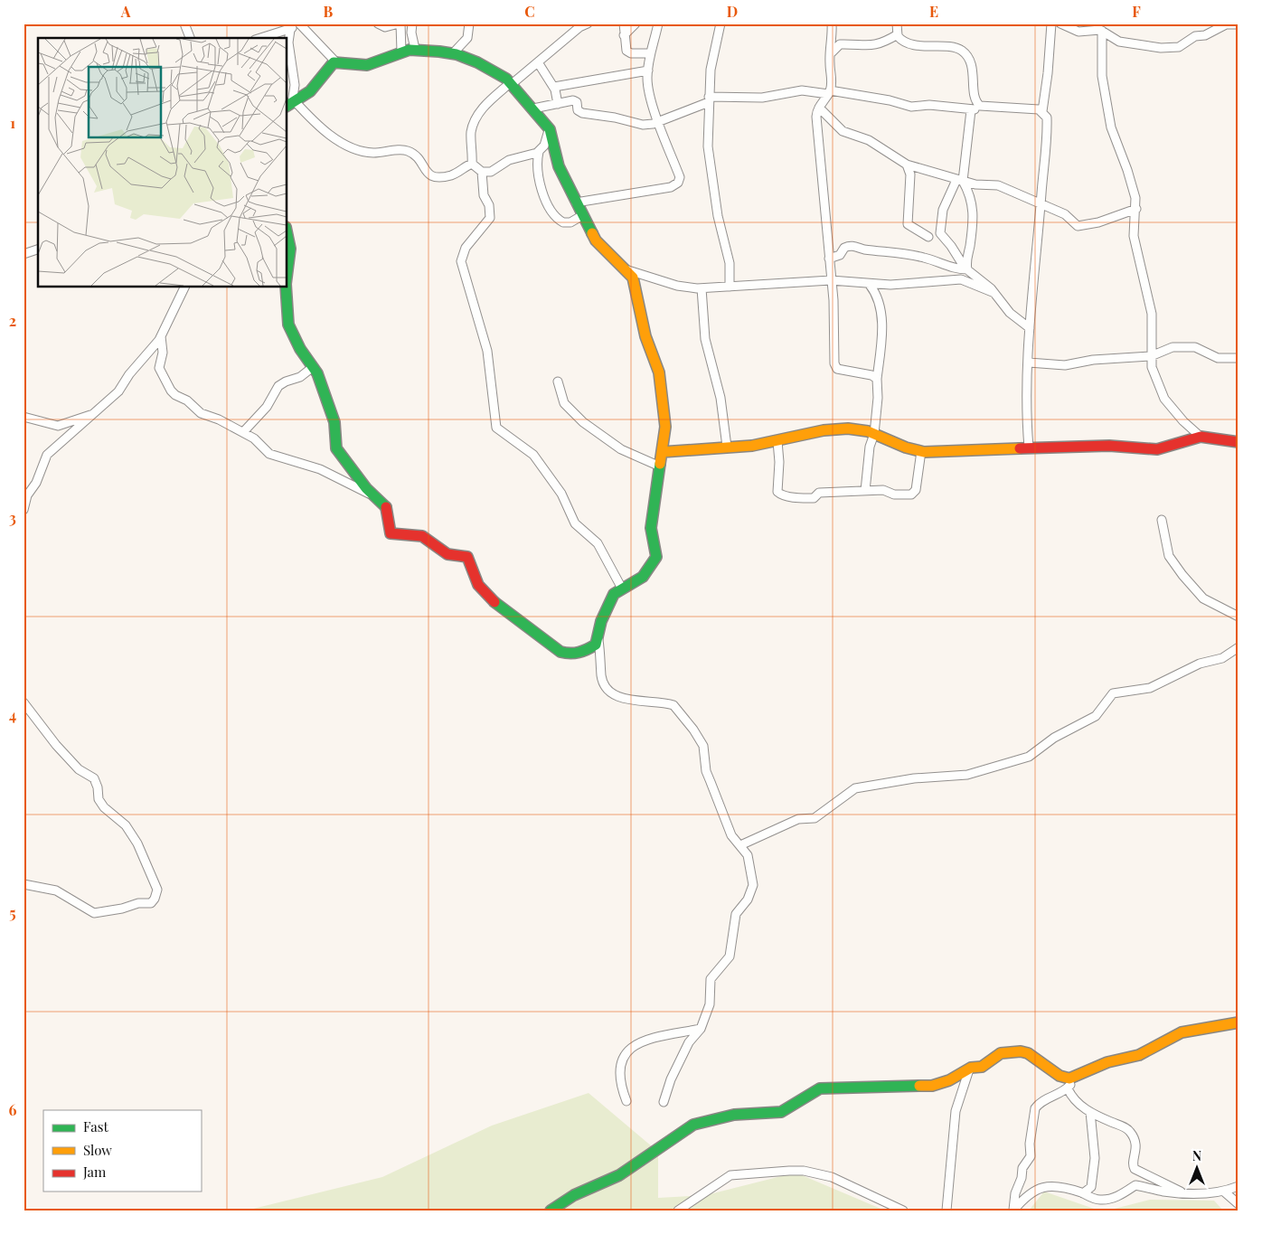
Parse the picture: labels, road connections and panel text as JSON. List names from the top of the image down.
{
  "legend": ["Fast", "Slow", "Jam"],
  "north": "top",
  "grid": {
    "columns": [
      "A",
      "B",
      "C",
      "D",
      "E",
      "F"
    ],
    "rows": [
      "1",
      "2",
      "3",
      "4",
      "5",
      "6"
    ]
  }
}
